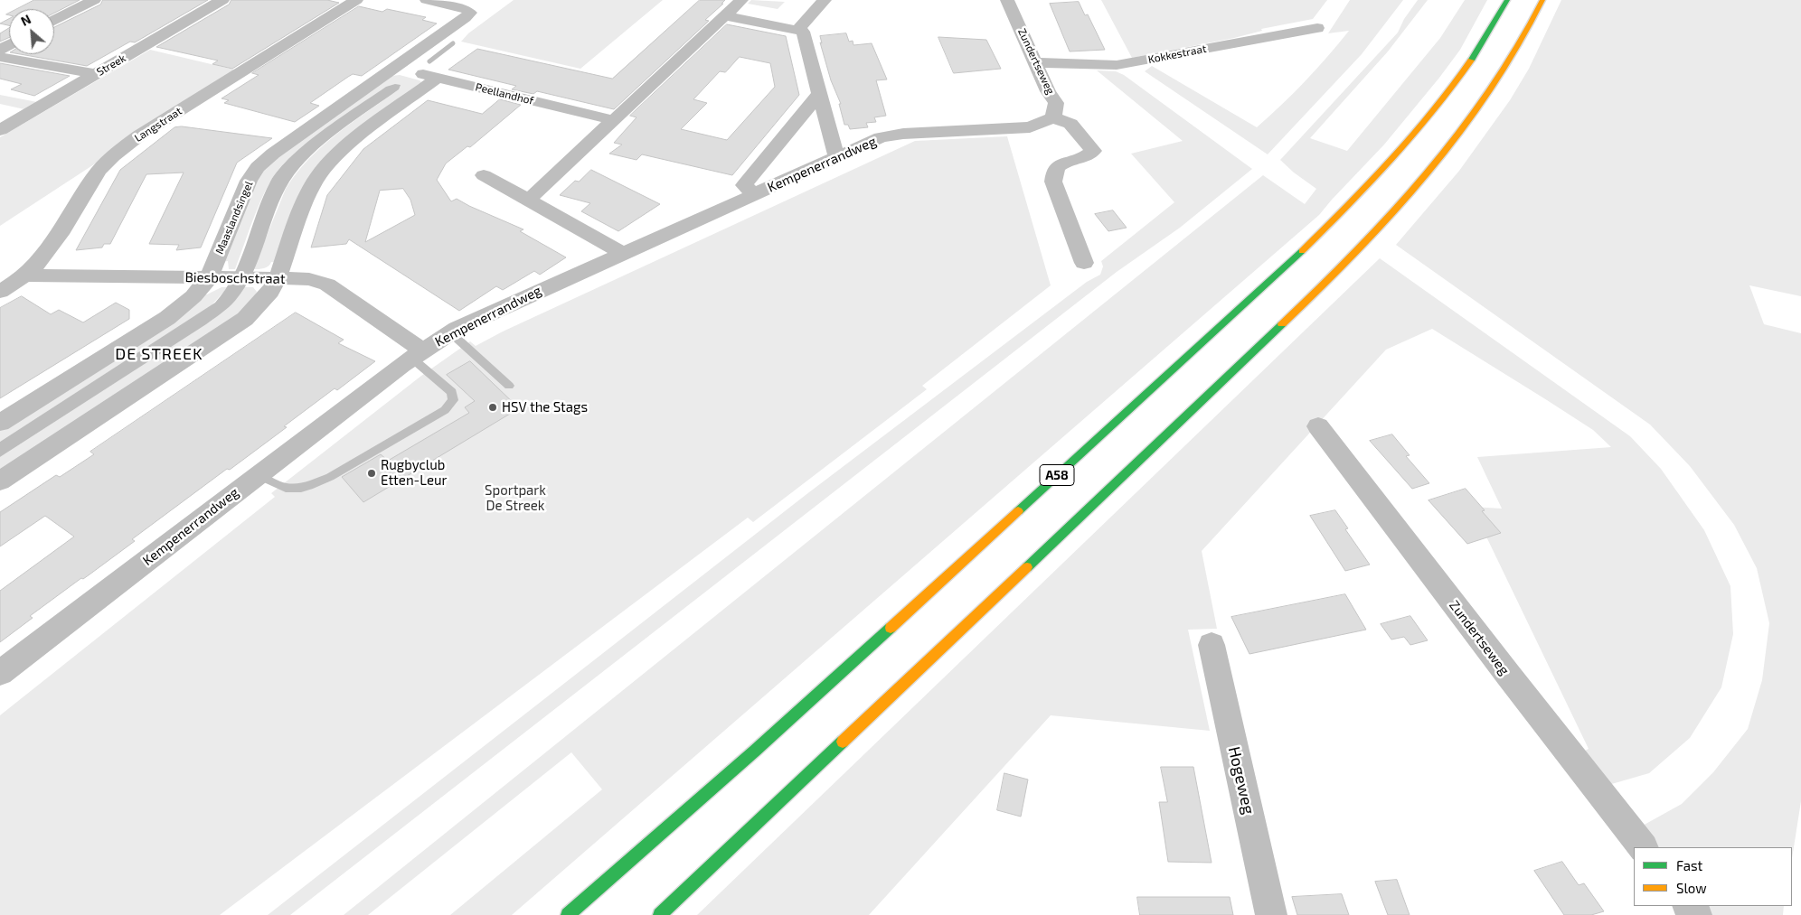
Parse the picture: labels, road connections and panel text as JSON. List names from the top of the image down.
{
  "streets": {
    "highway": ["A58"],
    "street": [
      "Kokkestraat",
      "Zundertseweg",
      "Streek",
      "Peellandhof",
      "Langstraat",
      "Kempenerrandweg",
      "Maaslandsingel",
      "Biesboschstraat",
      "Hogeweg"
    ]
  },
  "crossings": [
    ["Kokkestraat", "Zundertseweg"],
    ["Zundertseweg", "Kempenerrandweg"],
    ["Peellandhof", "Maaslandsingel"],
    ["Langstraat", "Biesboschstraat"],
    ["Kempenerrandweg", "Biesboschstraat"],
    ["Maaslandsingel", "Biesboschstraat"]
  ],
  "districts": ["DE STREEK"],
  "parks": ["Sportpark De Streek"],
  "places": ["HSV the Stags", "Rugbyclub Etten-Leur"],
  "legend": ["Fast", "Slow"],
  "north": "top left"
}
